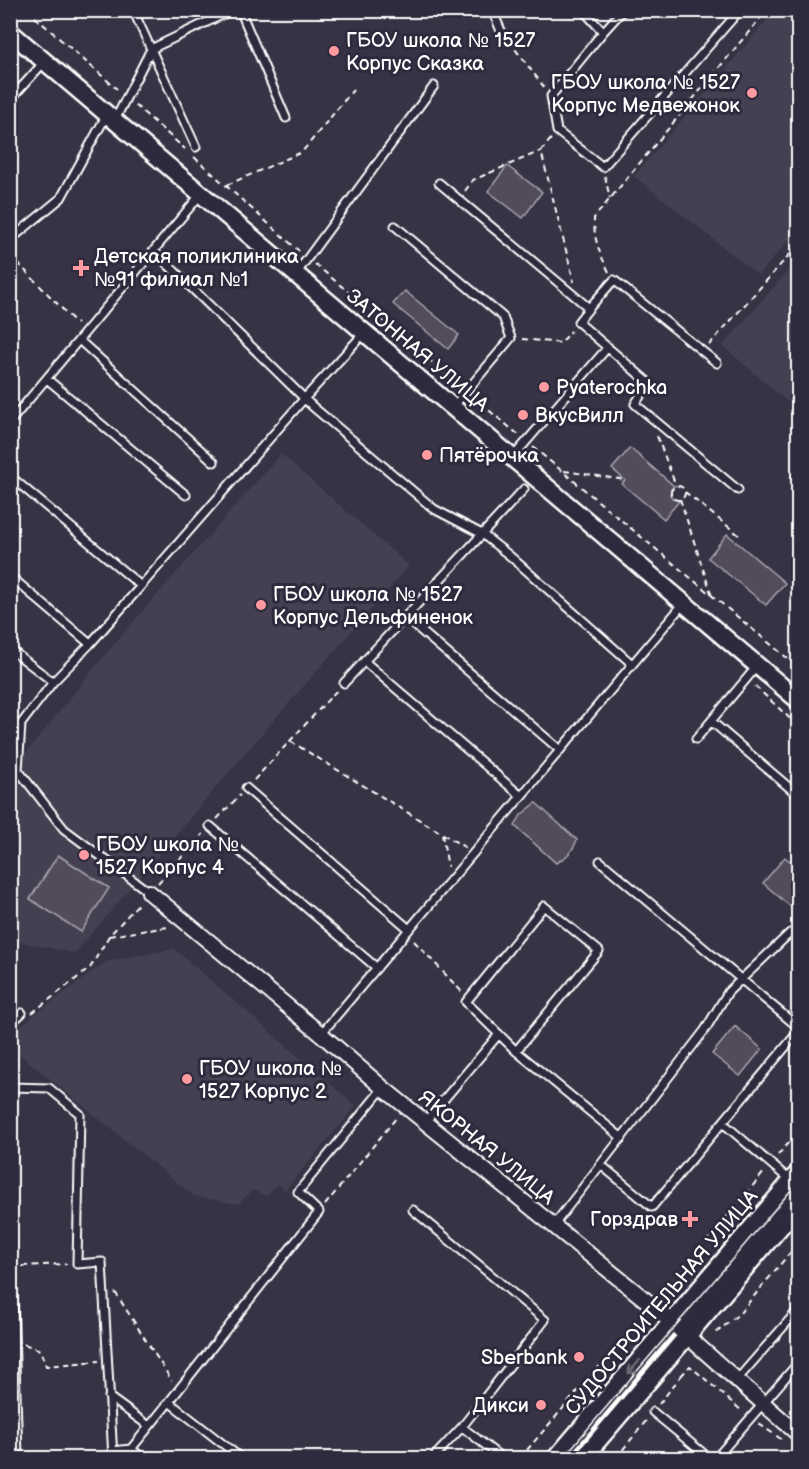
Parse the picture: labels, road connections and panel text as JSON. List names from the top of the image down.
{
  "streets": {
    "street": ["ЗАТОННАЯ УЛИЦА", "ЯКОРНАЯ УЛИЦА", "СУДОСТРОИТЕЛЬНАЯ УЛИЦА"]
  },
  "crossings": [
    ["ЯКОРНАЯ УЛИЦА", "СУДОСТРОИТЕЛЬНАЯ УЛИЦА"]
  ],
  "places": {
    "other": [
      "ГБОУ школа № 1527 Корпус Сказка",
      "ГБОУ школа № 1527 Корпус Медвежонок",
      "Pyaterochka",
      "ВкусВилл",
      "Пятёрочка",
      "ГБОУ школа № 1527 Корпус Дельфиненок",
      "ГБОУ школа № 1527 Корпус 4",
      "ГБОУ школа № 1527 Корпус 2",
      "Sberbank",
      "Дикси"
    ],
    "health": ["Детская поликлиника №91 филиал №1", "Горздрав"]
  }
}
